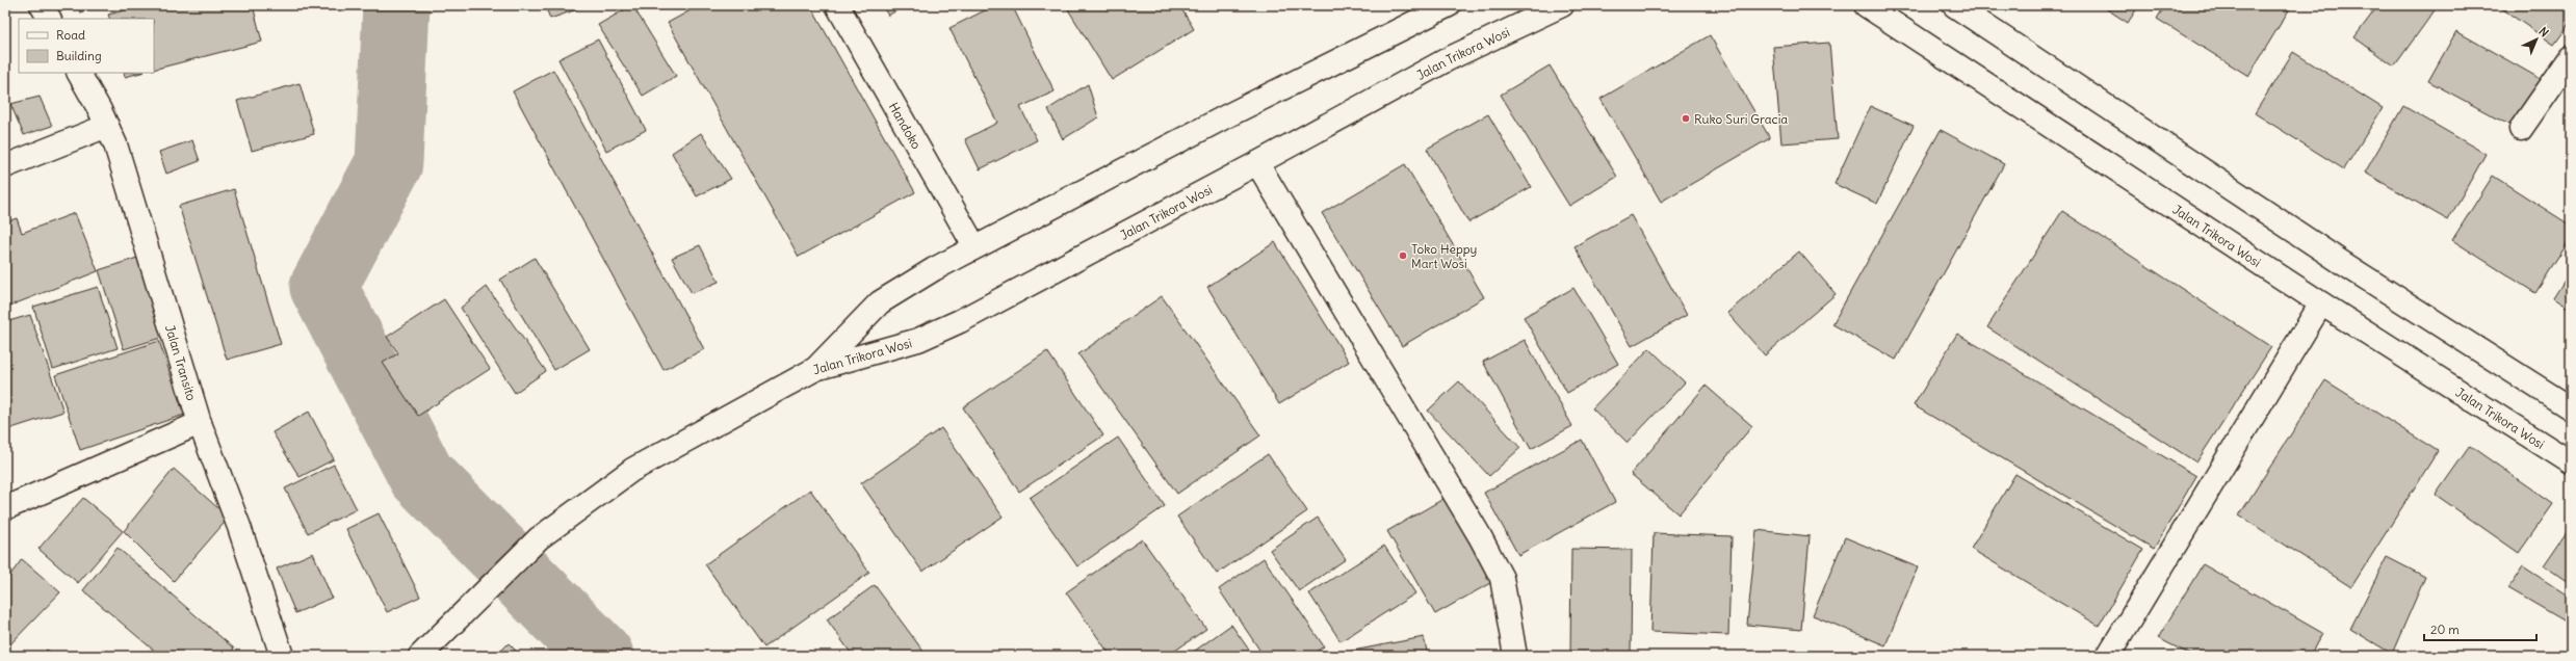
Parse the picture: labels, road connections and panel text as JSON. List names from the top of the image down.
{
  "streets": {
    "main road": ["Jalan Trikora Wosi", "Handoko", "Jalan Transito"]
  },
  "crossings": [
    ["Jalan Trikora Wosi", "Handoko"]
  ],
  "places": ["Ruko Suri Gracia", "Toko Heppy Mart Wosi"],
  "legend": ["Road", "Building"],
  "scale_bar": "20 m",
  "north": "top right"
}
